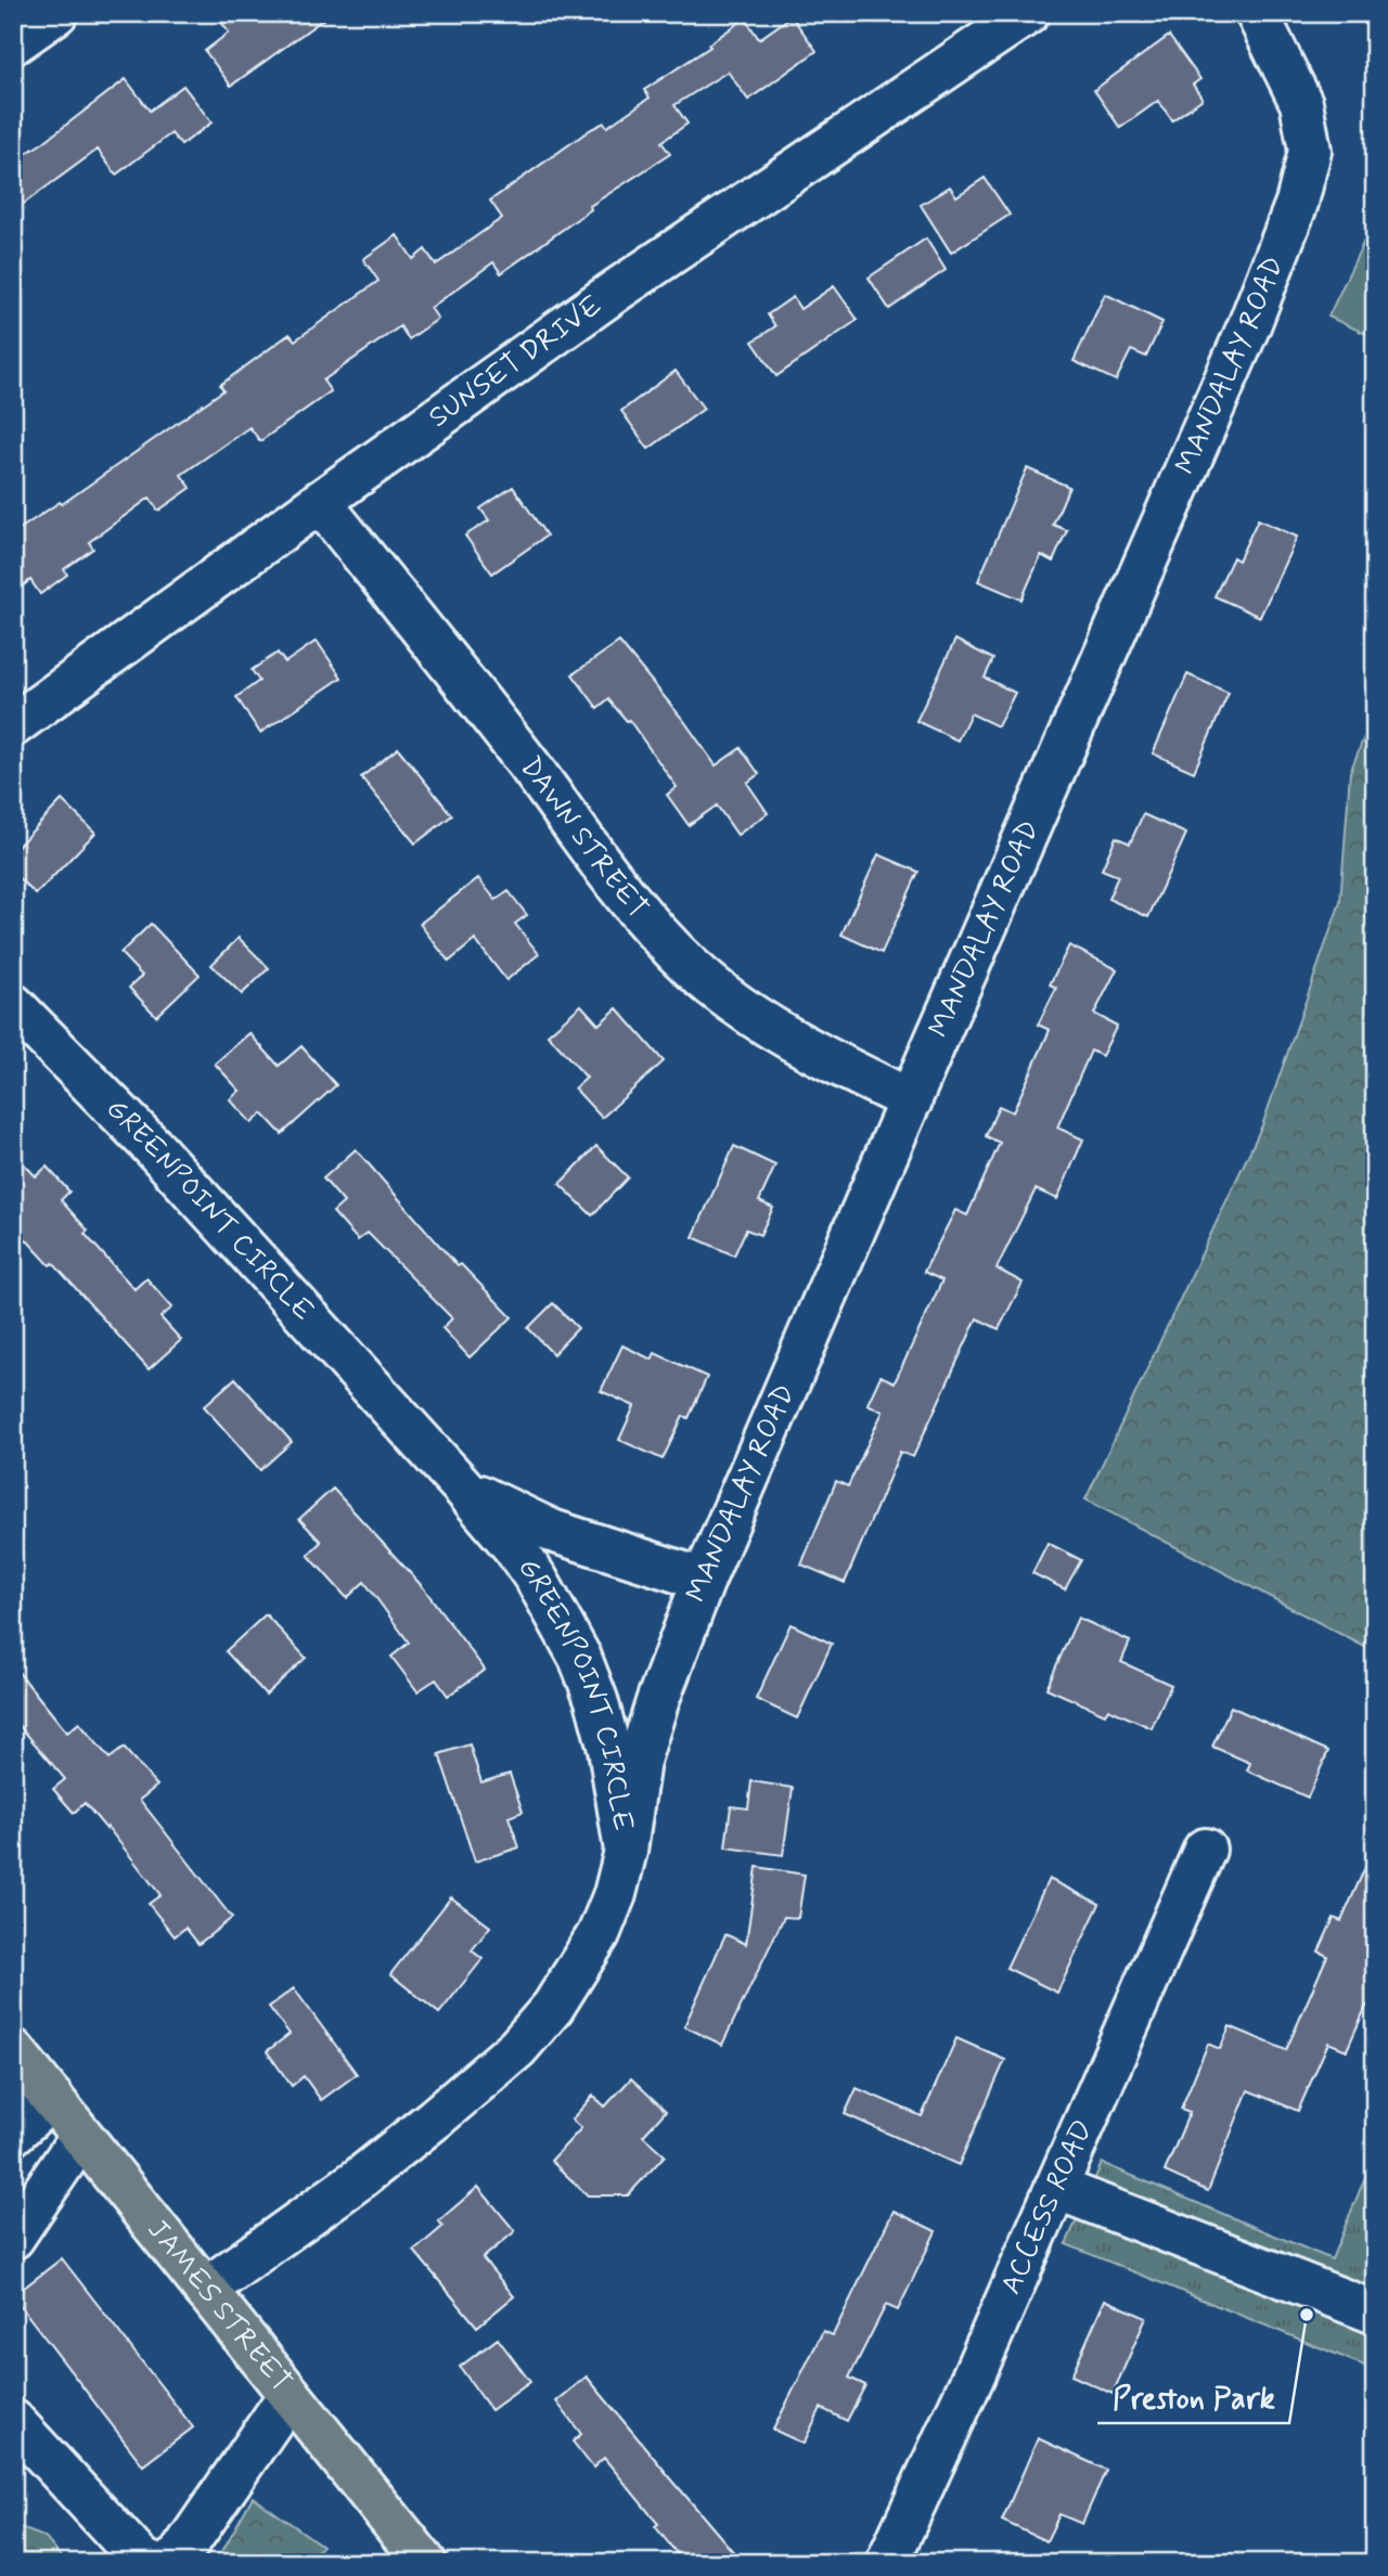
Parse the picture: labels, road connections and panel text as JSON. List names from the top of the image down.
{
  "streets": {
    "main road": ["JAMES STREET"],
    "street": [
      "SUNSET DRIVE",
      "MANDALAY ROAD",
      "DAWN STREET",
      "GREENPOINT CIRCLE",
      "ACCESS ROAD"
    ]
  },
  "crossings": [
    ["SUNSET DRIVE", "DAWN STREET"],
    ["MANDALAY ROAD", "DAWN STREET"],
    ["MANDALAY ROAD", "GREENPOINT CIRCLE"],
    ["GREENPOINT CIRCLE", "JAMES STREET"]
  ],
  "places": ["Preston Park"]
}
